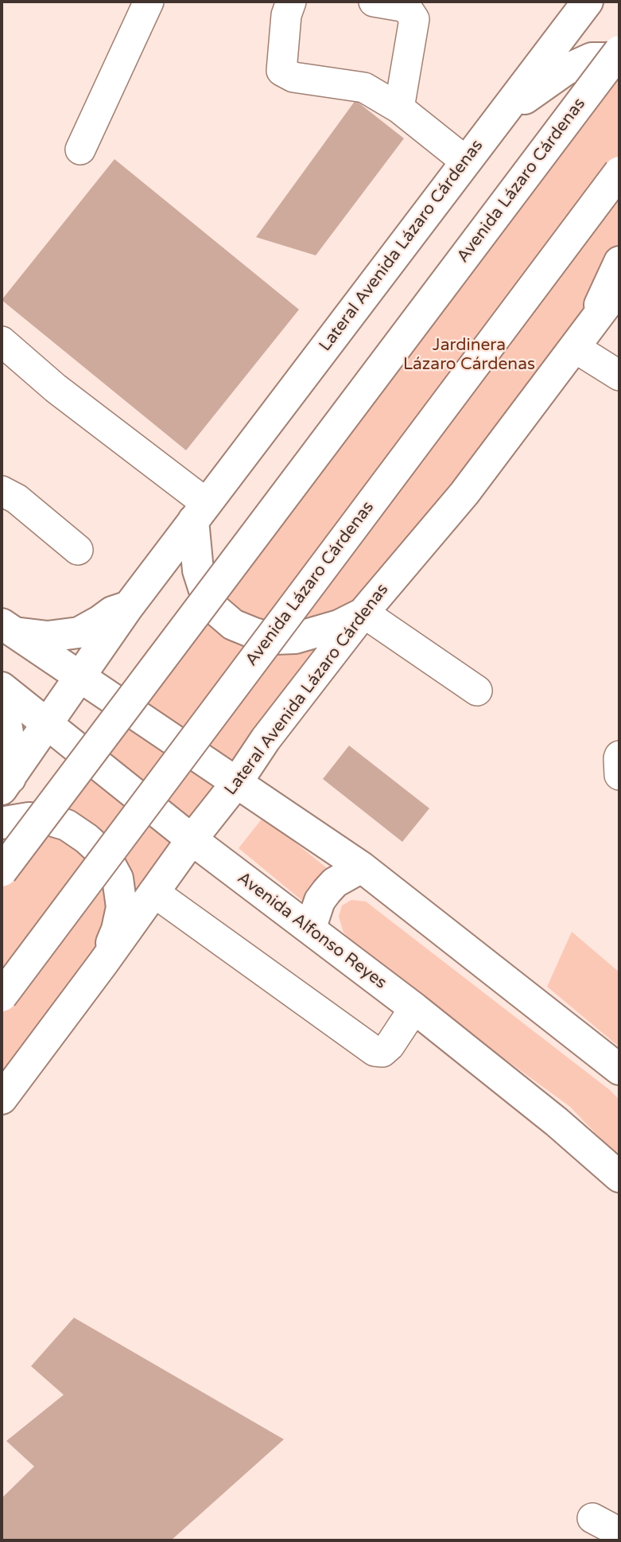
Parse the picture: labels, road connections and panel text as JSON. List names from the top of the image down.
{
  "streets": {
    "main road": ["Avenida Lázaro Cárdenas", "Lateral Avenida Lázaro Cárdenas", "Avenida Alfonso Reyes"]
  },
  "crossings": [
    ["Lateral Avenida Lázaro Cárdenas", "Avenida Alfonso Reyes"]
  ],
  "parks": ["Jardinera Lázaro Cárdenas"]
}
